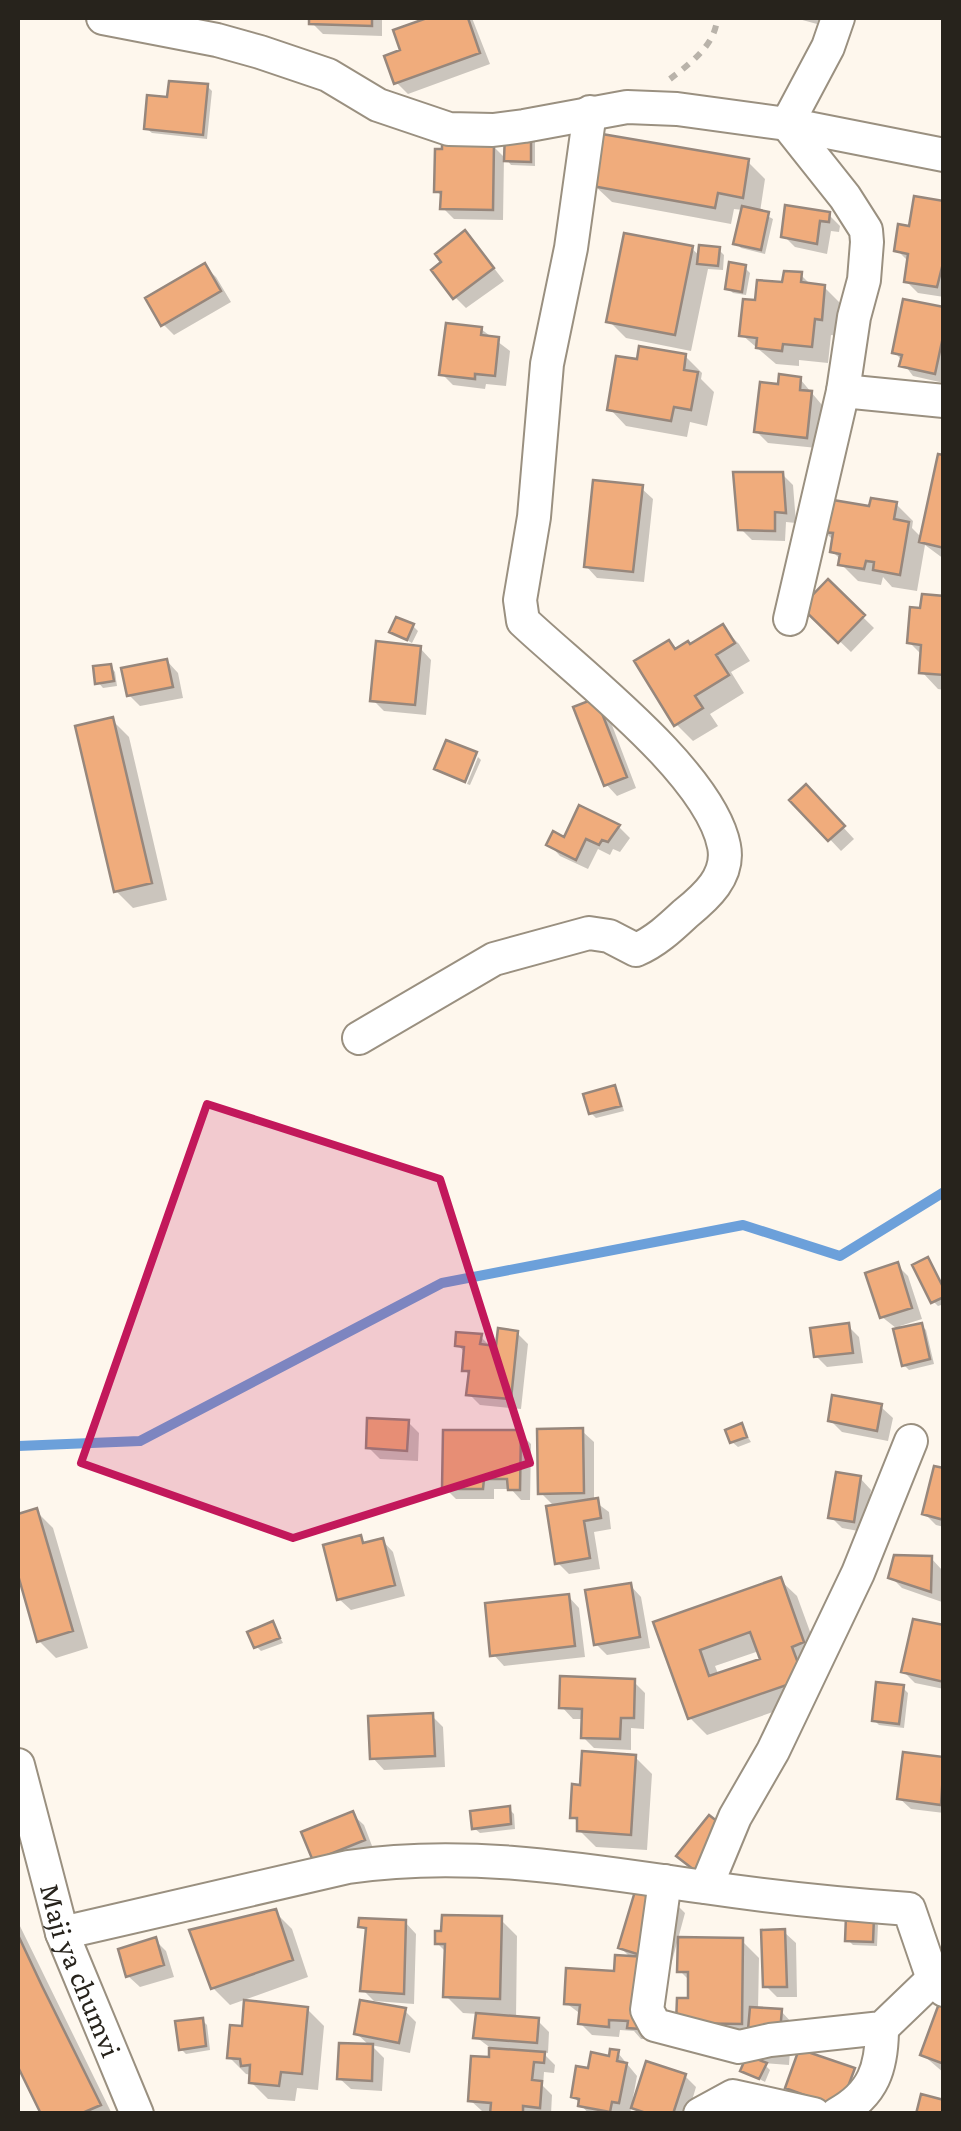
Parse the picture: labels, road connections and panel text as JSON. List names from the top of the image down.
{
  "streets": {
    "street": ["Maji ya chumvi"]
  }
}
